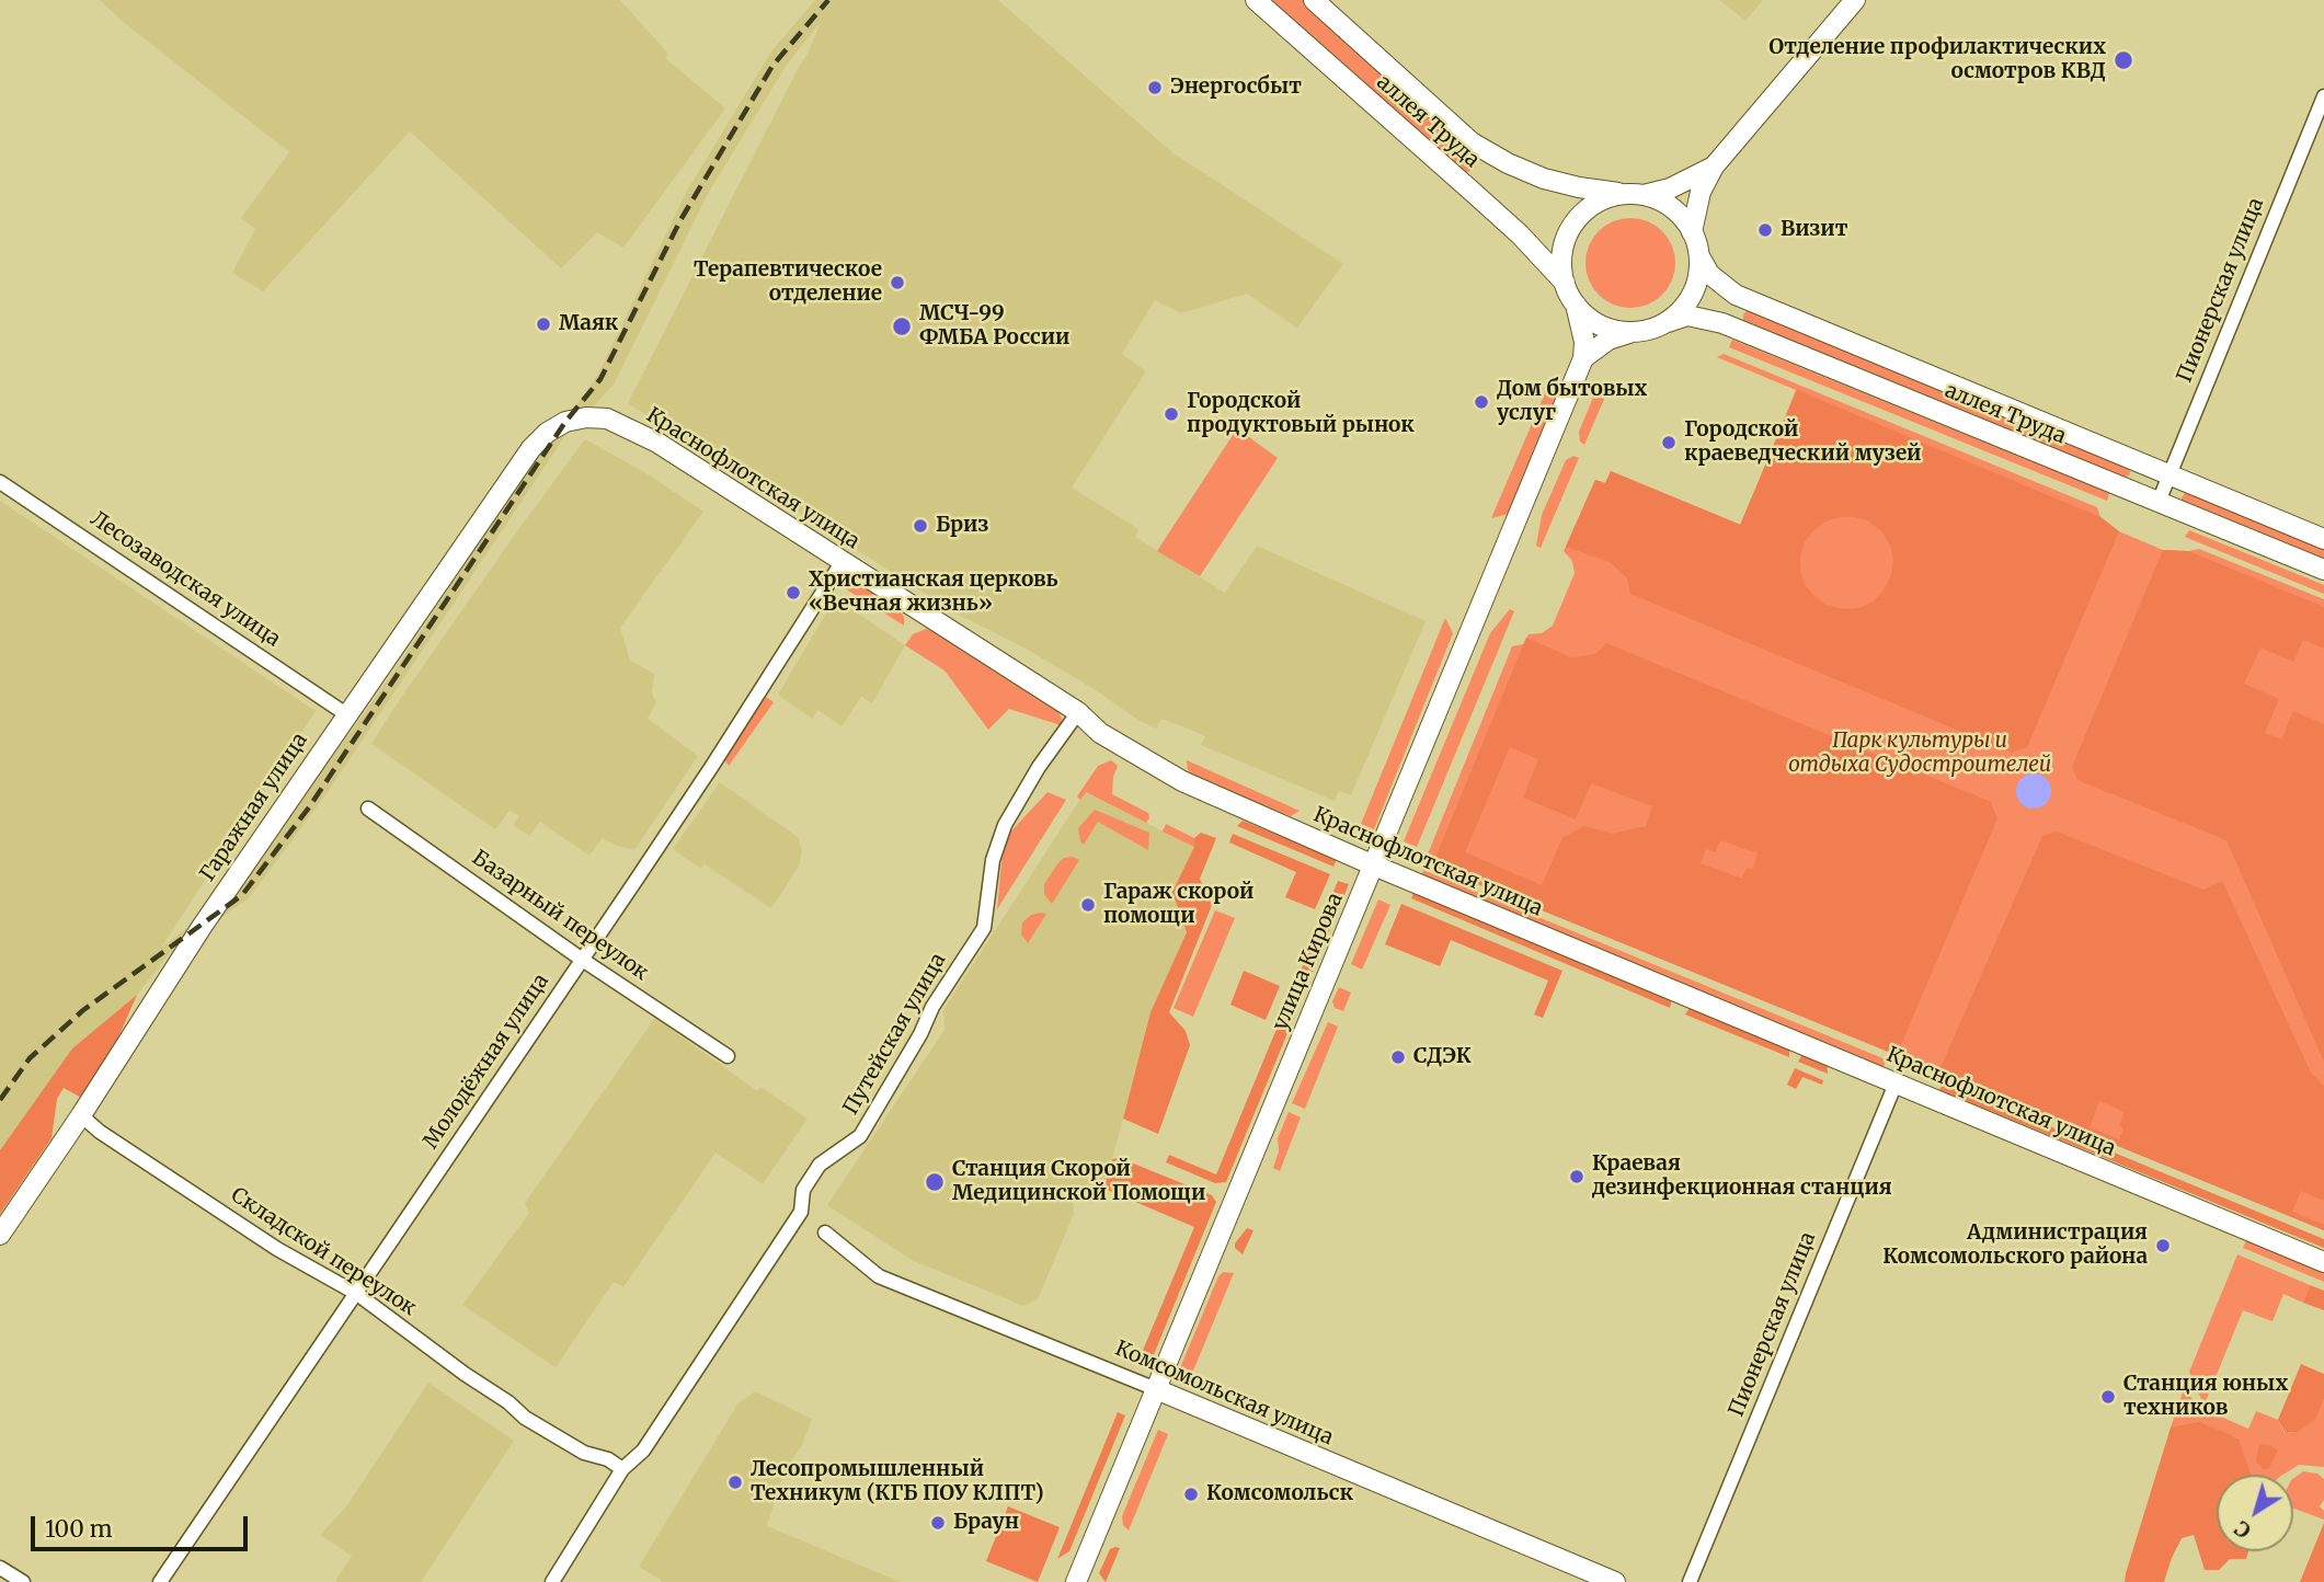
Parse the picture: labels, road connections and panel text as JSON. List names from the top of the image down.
{
  "streets": {
    "street": [
      "аллея Труда",
      "Пионерская улица",
      "Краснофлотская улица",
      "Лесозаводская улица",
      "Гаражная улица",
      "Базарный переулок",
      "улица Кирова",
      "Путейская улица",
      "Молодёжная улица",
      "Складской переулок",
      "Комсомольская улица"
    ]
  },
  "crossings": [
    ["аллея Труда", "Пионерская улица"],
    ["Пионерская улица", "Краснофлотская улица"],
    ["Краснофлотская улица", "Гаражная улица"],
    ["Краснофлотская улица", "улица Кирова"],
    ["Краснофлотская улица", "Путейская улица"],
    ["Краснофлотская улица", "Молодёжная улица"],
    ["Лесозаводская улица", "Гаражная улица"],
    ["Гаражная улица", "Складской переулок"],
    ["Базарный переулок", "Молодёжная улица"],
    ["улица Кирова", "Комсомольская улица"],
    ["Путейская улица", "Складской переулок"],
    ["Молодёжная улица", "Складской переулок"]
  ],
  "parks": ["Парк культуры и отдыха Судостроителей"],
  "places": [
    "Отделение профилактических осмотров КВД",
    "Энергосбыт",
    "Визит",
    "Терапевтическое отделение",
    "Маяк",
    "МСЧ-99 ФМБА России",
    "Дом бытовых услуг",
    "Городской продуктовый рынок",
    "Городской краеведческий музей",
    "Бриз",
    "Христианская церковь «Вечная жизнь»",
    "Гараж скорой помощи",
    "СДЭК",
    "Краевая дезинфекционная станция",
    "Станция Скорой Медицинской Помощи",
    "Администрация Комсомольского района",
    "Станция юных техников",
    "Лесопромышленный Техникум (КГБ ПОУ КЛПТ)",
    "Комсомольск",
    "Браун"
  ],
  "scale_bar": "100 m",
  "north": "bottom left"
}
